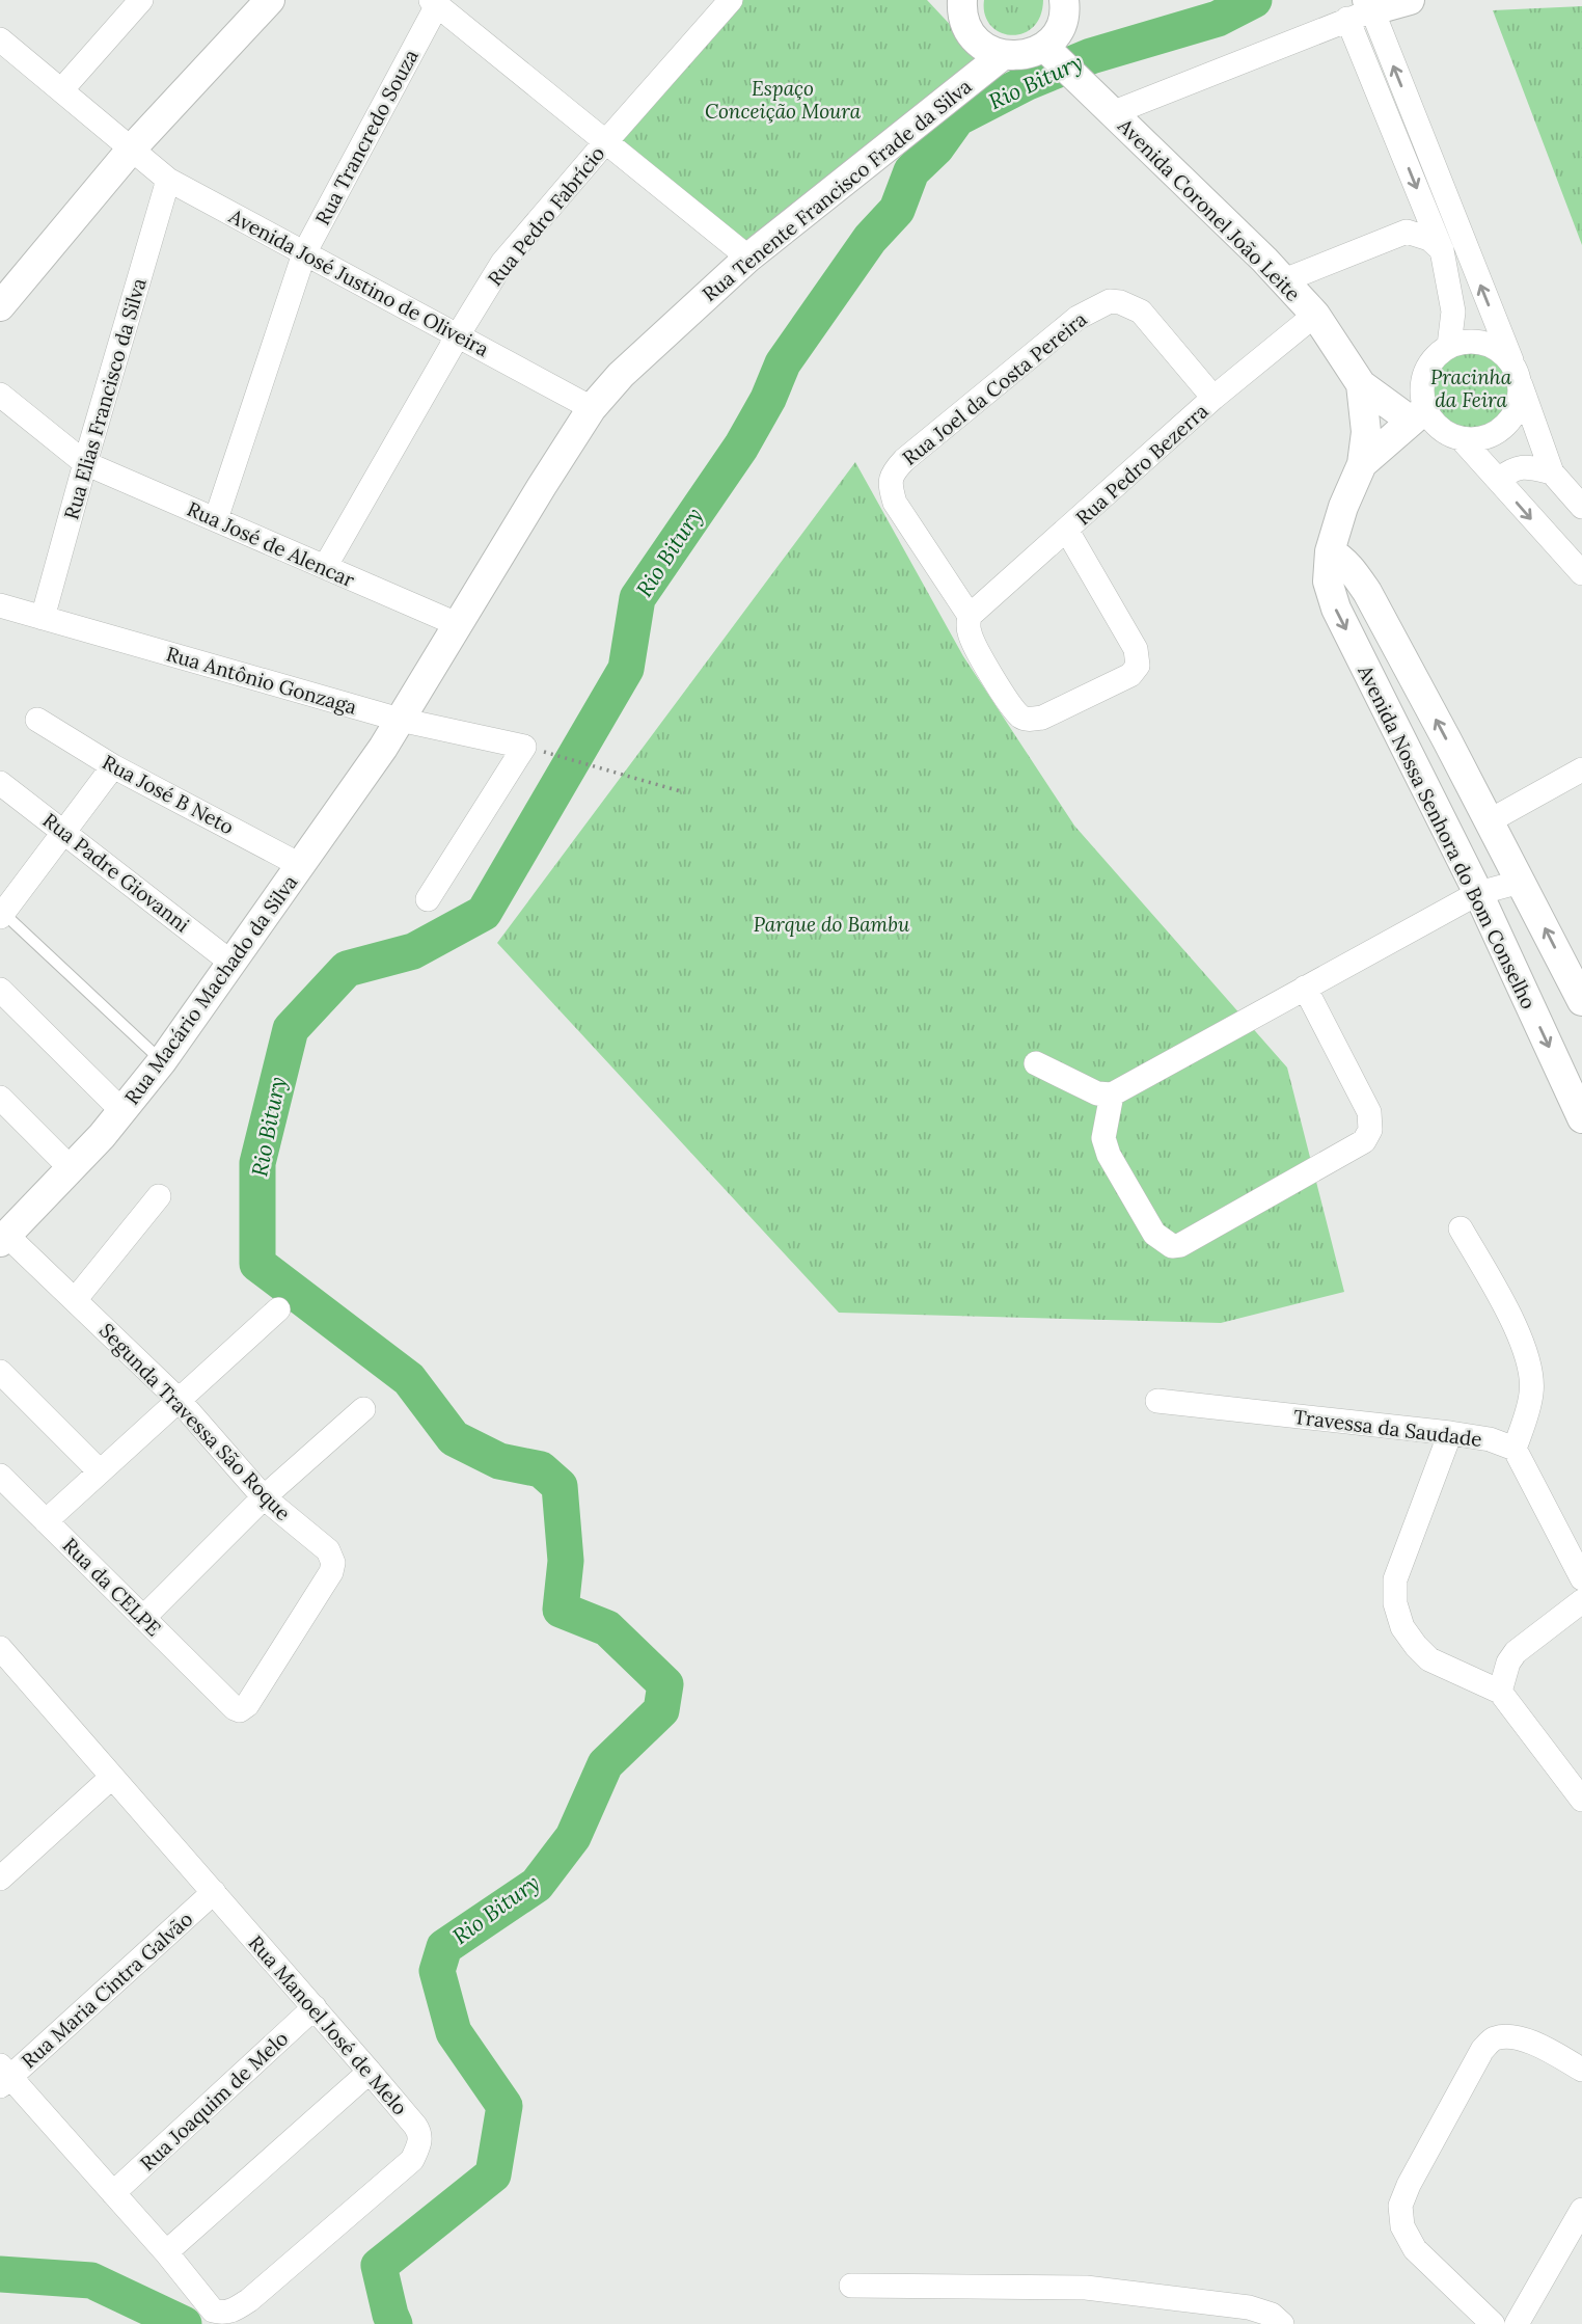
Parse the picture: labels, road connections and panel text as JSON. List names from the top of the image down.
{
  "streets": {
    "street": [
      "Rua Trancredo Souza",
      "Rua Tenente Francisco Frade da Silva",
      "Avenida Coronel João Leite",
      "Rua Pedro Fabrício",
      "Avenida José Justino de Oliveira",
      "Rua Joel da Costa Pereira",
      "Rua Elias Francisco da Silva",
      "Rua Pedro Bezerra",
      "Rua José de Alencar",
      "Rua Antônio Gonzaga",
      "Rua José B Neto",
      "Avenida Nossa Senhora do Bom Conselho",
      "Rua Padre Giovanni",
      "Rua Macário Machado da Silva",
      "Segunda Travessa São Roque",
      "Travessa da Saudade",
      "Rua da CELPE",
      "Rua Maria Cintra Galvão",
      "Rua Manoel José de Melo",
      "Rua Joaquim de Melo"
    ]
  },
  "crossings": [
    ["Rua Trancredo Souza", "Avenida José Justino de Oliveira"],
    ["Rua Trancredo Souza", "Rua José de Alencar"],
    ["Rua Tenente Francisco Frade da Silva", "Avenida José Justino de Oliveira"],
    ["Rua Tenente Francisco Frade da Silva", "Rua José de Alencar"],
    ["Rua Tenente Francisco Frade da Silva", "Rua Antônio Gonzaga"],
    ["Rua Tenente Francisco Frade da Silva", "Rua Macário Machado da Silva"],
    ["Avenida Coronel João Leite", "Rua Pedro Bezerra"],
    ["Avenida Coronel João Leite", "Avenida Nossa Senhora do Bom Conselho"],
    ["Rua Pedro Fabrício", "Avenida José Justino de Oliveira"],
    ["Rua Pedro Fabrício", "Rua José de Alencar"],
    ["Avenida José Justino de Oliveira", "Rua Elias Francisco da Silva"],
    ["Rua Joel da Costa Pereira", "Rua Pedro Bezerra"],
    ["Rua Elias Francisco da Silva", "Rua José de Alencar"],
    ["Rua Elias Francisco da Silva", "Rua Antônio Gonzaga"],
    ["Rua Antônio Gonzaga", "Rua Macário Machado da Silva"],
    ["Rua José B Neto", "Rua Macário Machado da Silva"],
    ["Rua Padre Giovanni", "Rua Macário Machado da Silva"],
    ["Rua Macário Machado da Silva", "Segunda Travessa São Roque"],
    ["Segunda Travessa São Roque", "Rua da CELPE"],
    ["Rua Maria Cintra Galvão", "Rua Manoel José de Melo"],
    ["Rua Manoel José de Melo", "Rua Joaquim de Melo"]
  ],
  "water": ["Rio Bitury"],
  "parks": ["Espaço Conceição Moura", "Pracinha da Feira", "Parque do Bambu"]
}
